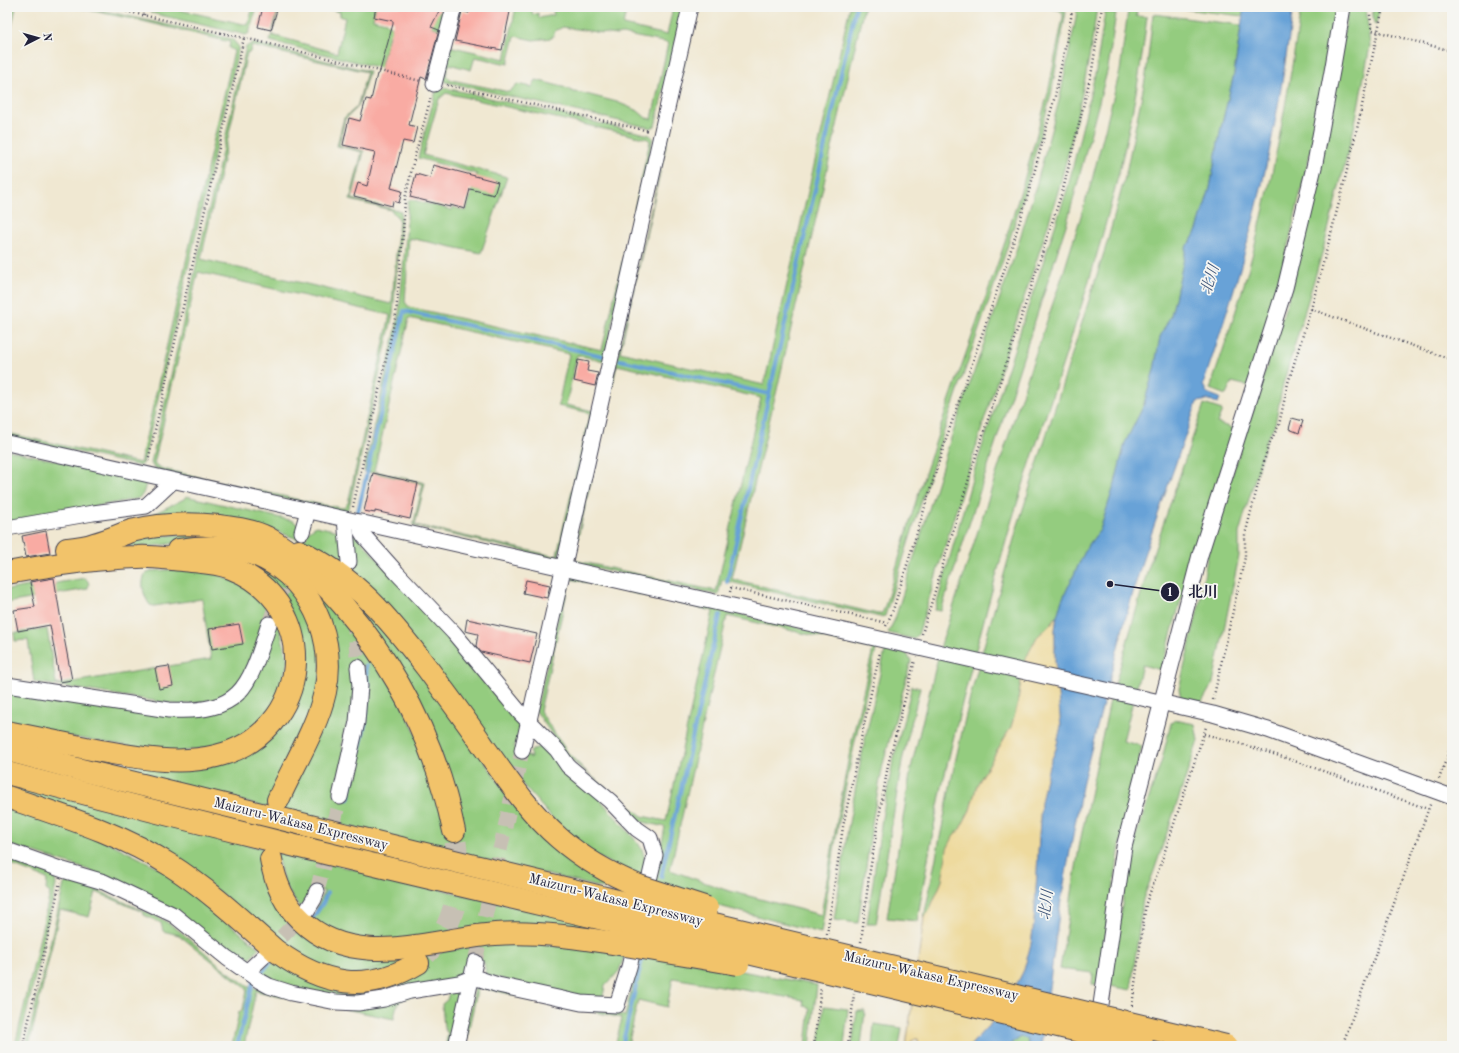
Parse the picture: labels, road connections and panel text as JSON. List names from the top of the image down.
{
  "streets": {
    "highway": ["Maizuru-Wakasa Expressway"]
  },
  "water": ["北川"],
  "places": ["北川"],
  "north": "right"
}
